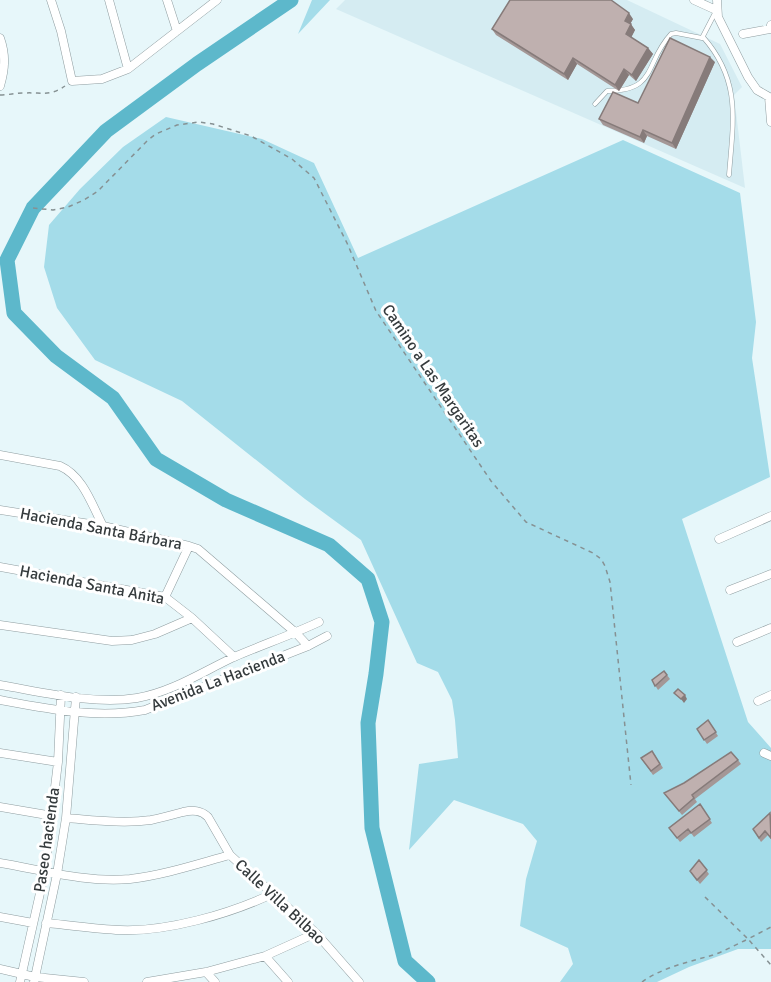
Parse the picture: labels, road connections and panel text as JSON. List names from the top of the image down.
{
  "streets": {
    "street": [
      "Hacienda Santa Bárbara",
      "Hacienda Santa Anita",
      "Avenida La Hacienda",
      "Paseo hacienda",
      "Calle Villa Bilbao"
    ],
    "path": ["Camino a Las Margaritas"]
  },
  "crossings": [
    ["Hacienda Santa Bárbara", "Avenida La Hacienda"],
    ["Hacienda Santa Anita", "Avenida La Hacienda"],
    ["Avenida La Hacienda", "Paseo hacienda"],
    ["Paseo hacienda", "Calle Villa Bilbao"]
  ]
}
